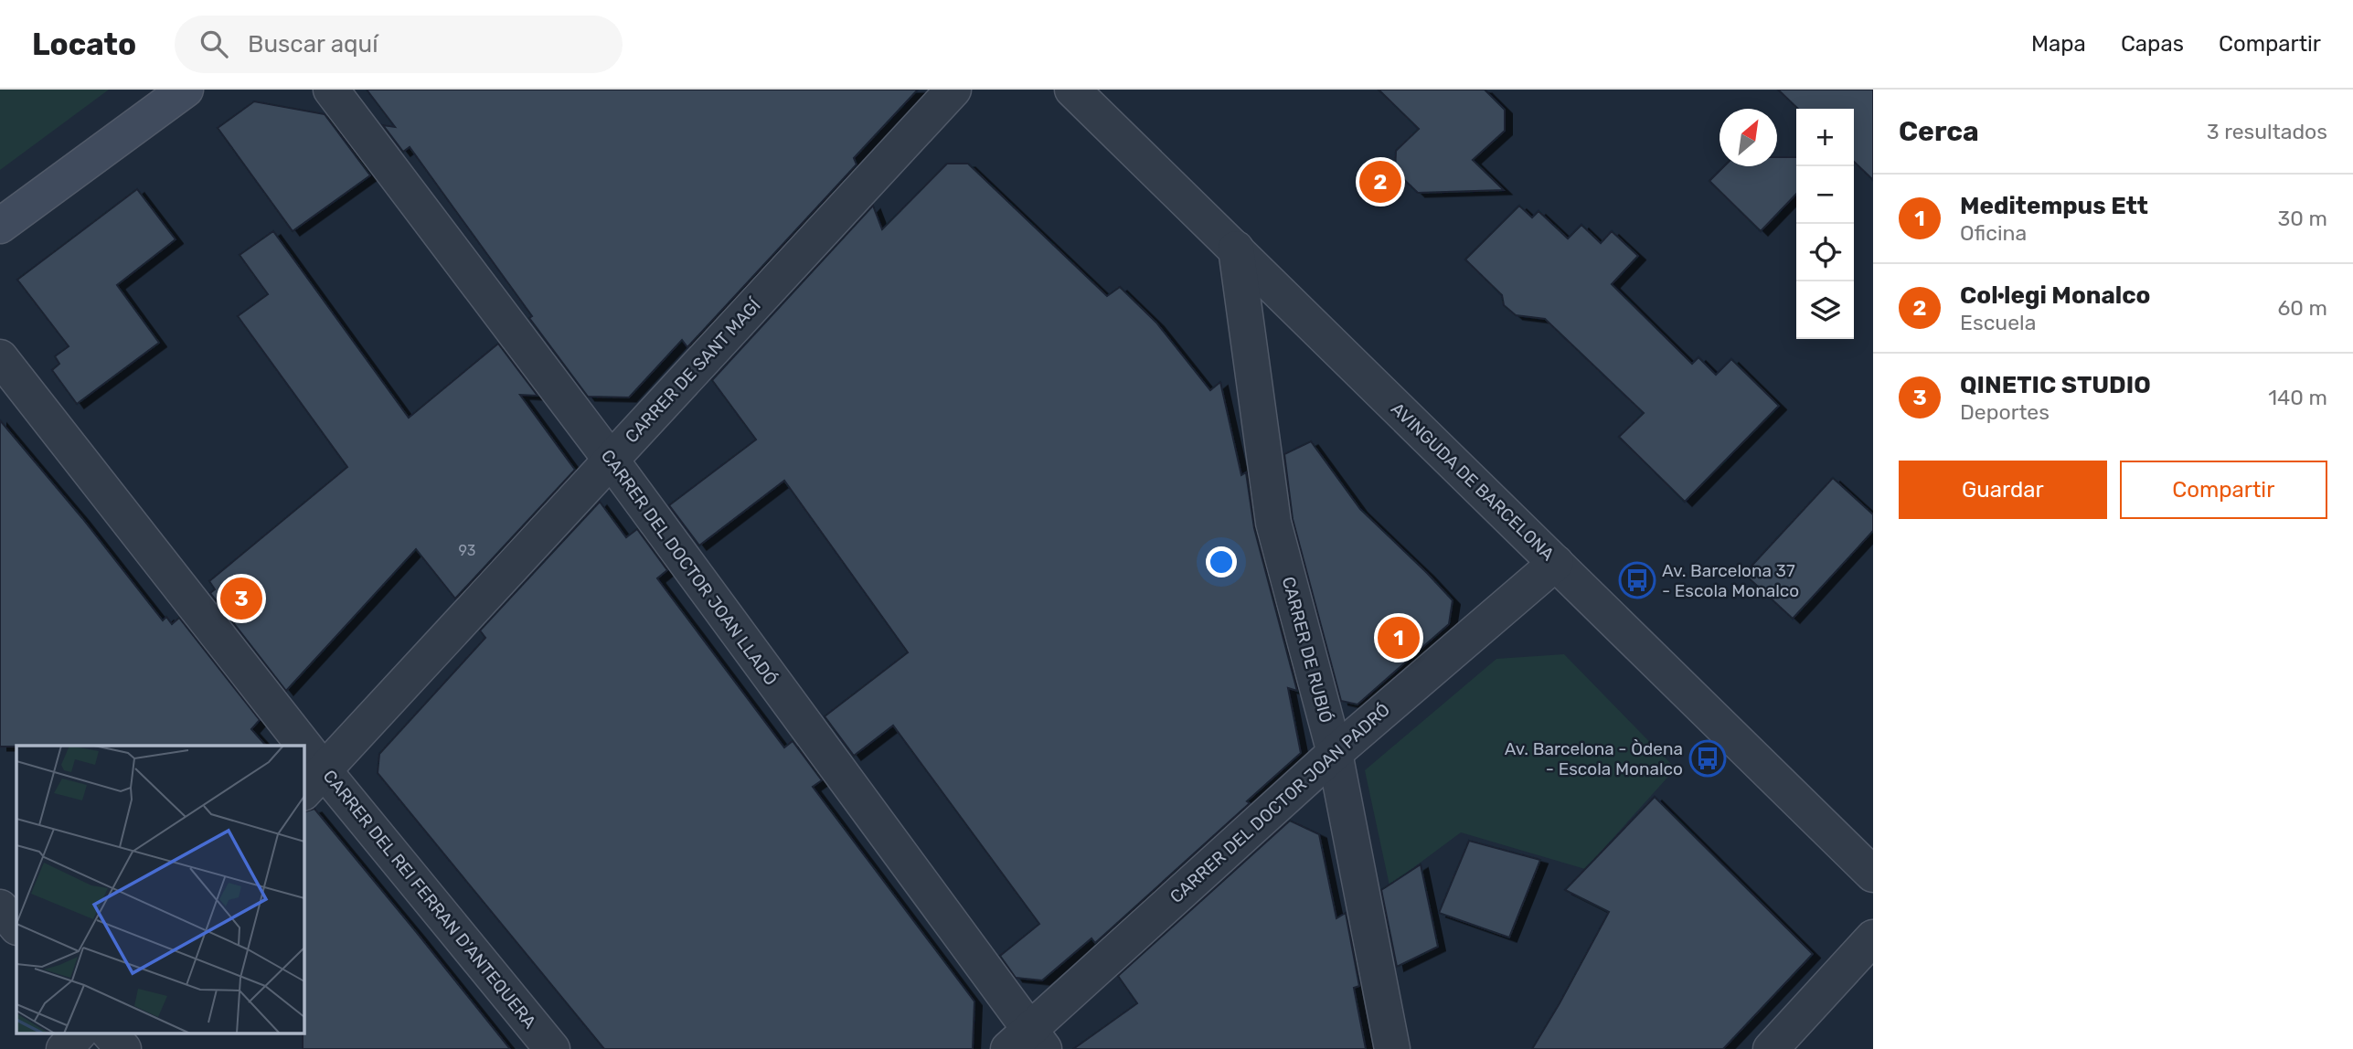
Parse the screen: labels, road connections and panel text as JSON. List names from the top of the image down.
{
  "streets": {
    "street": [
      "CARRER DE SANT MAGÍ",
      "AVINGUDA DE BARCELONA",
      "CARRER DEL DOCTOR JOAN LLADÓ",
      "CARRER DE RUBIÓ",
      "CARRER DEL DOCTOR JOAN PADRÓ",
      "CARRER DEL REI FERRAN D'ANTEQUERA"
    ]
  },
  "crossings": [
    ["CARRER DE SANT MAGÍ", "CARRER DEL DOCTOR JOAN LLADÓ"],
    ["CARRER DE SANT MAGÍ", "CARRER DEL REI FERRAN D'ANTEQUERA"],
    ["AVINGUDA DE BARCELONA", "CARRER DE RUBIÓ"],
    ["AVINGUDA DE BARCELONA", "CARRER DEL DOCTOR JOAN PADRÓ"],
    ["CARRER DEL DOCTOR JOAN LLADÓ", "CARRER DEL DOCTOR JOAN PADRÓ"],
    ["CARRER DE RUBIÓ", "CARRER DEL DOCTOR JOAN PADRÓ"]
  ],
  "places": {
    "bus stop": ["Av. Barcelona 37 - Escola Monalco", "Av. Barcelona - Òdena - Escola Monalco"]
  },
  "house_numbers": ["93"],
  "north": "top right",
  "page": {
    "header": "Locato",
    "search": "Buscar aquí",
    "nav": ["Mapa", "Capas", "Compartir"],
    "heading": ["Cerca", "3 resultados"],
    "map_buttons": ["+", "−"],
    "pins": ["2", "3", "1"],
    "list": [
      {
        "mark": "1",
        "name": "Meditempus Ett",
        "note": "Oficina",
        "value": "30 m"
      },
      {
        "mark": "2",
        "name": "Col·legi Monalco",
        "note": "Escuela",
        "value": "60 m"
      },
      {
        "mark": "3",
        "name": "QINETIC STUDIO",
        "note": "Deportes",
        "value": "140 m"
      }
    ],
    "buttons": ["Guardar", "Compartir"]
  }
}
